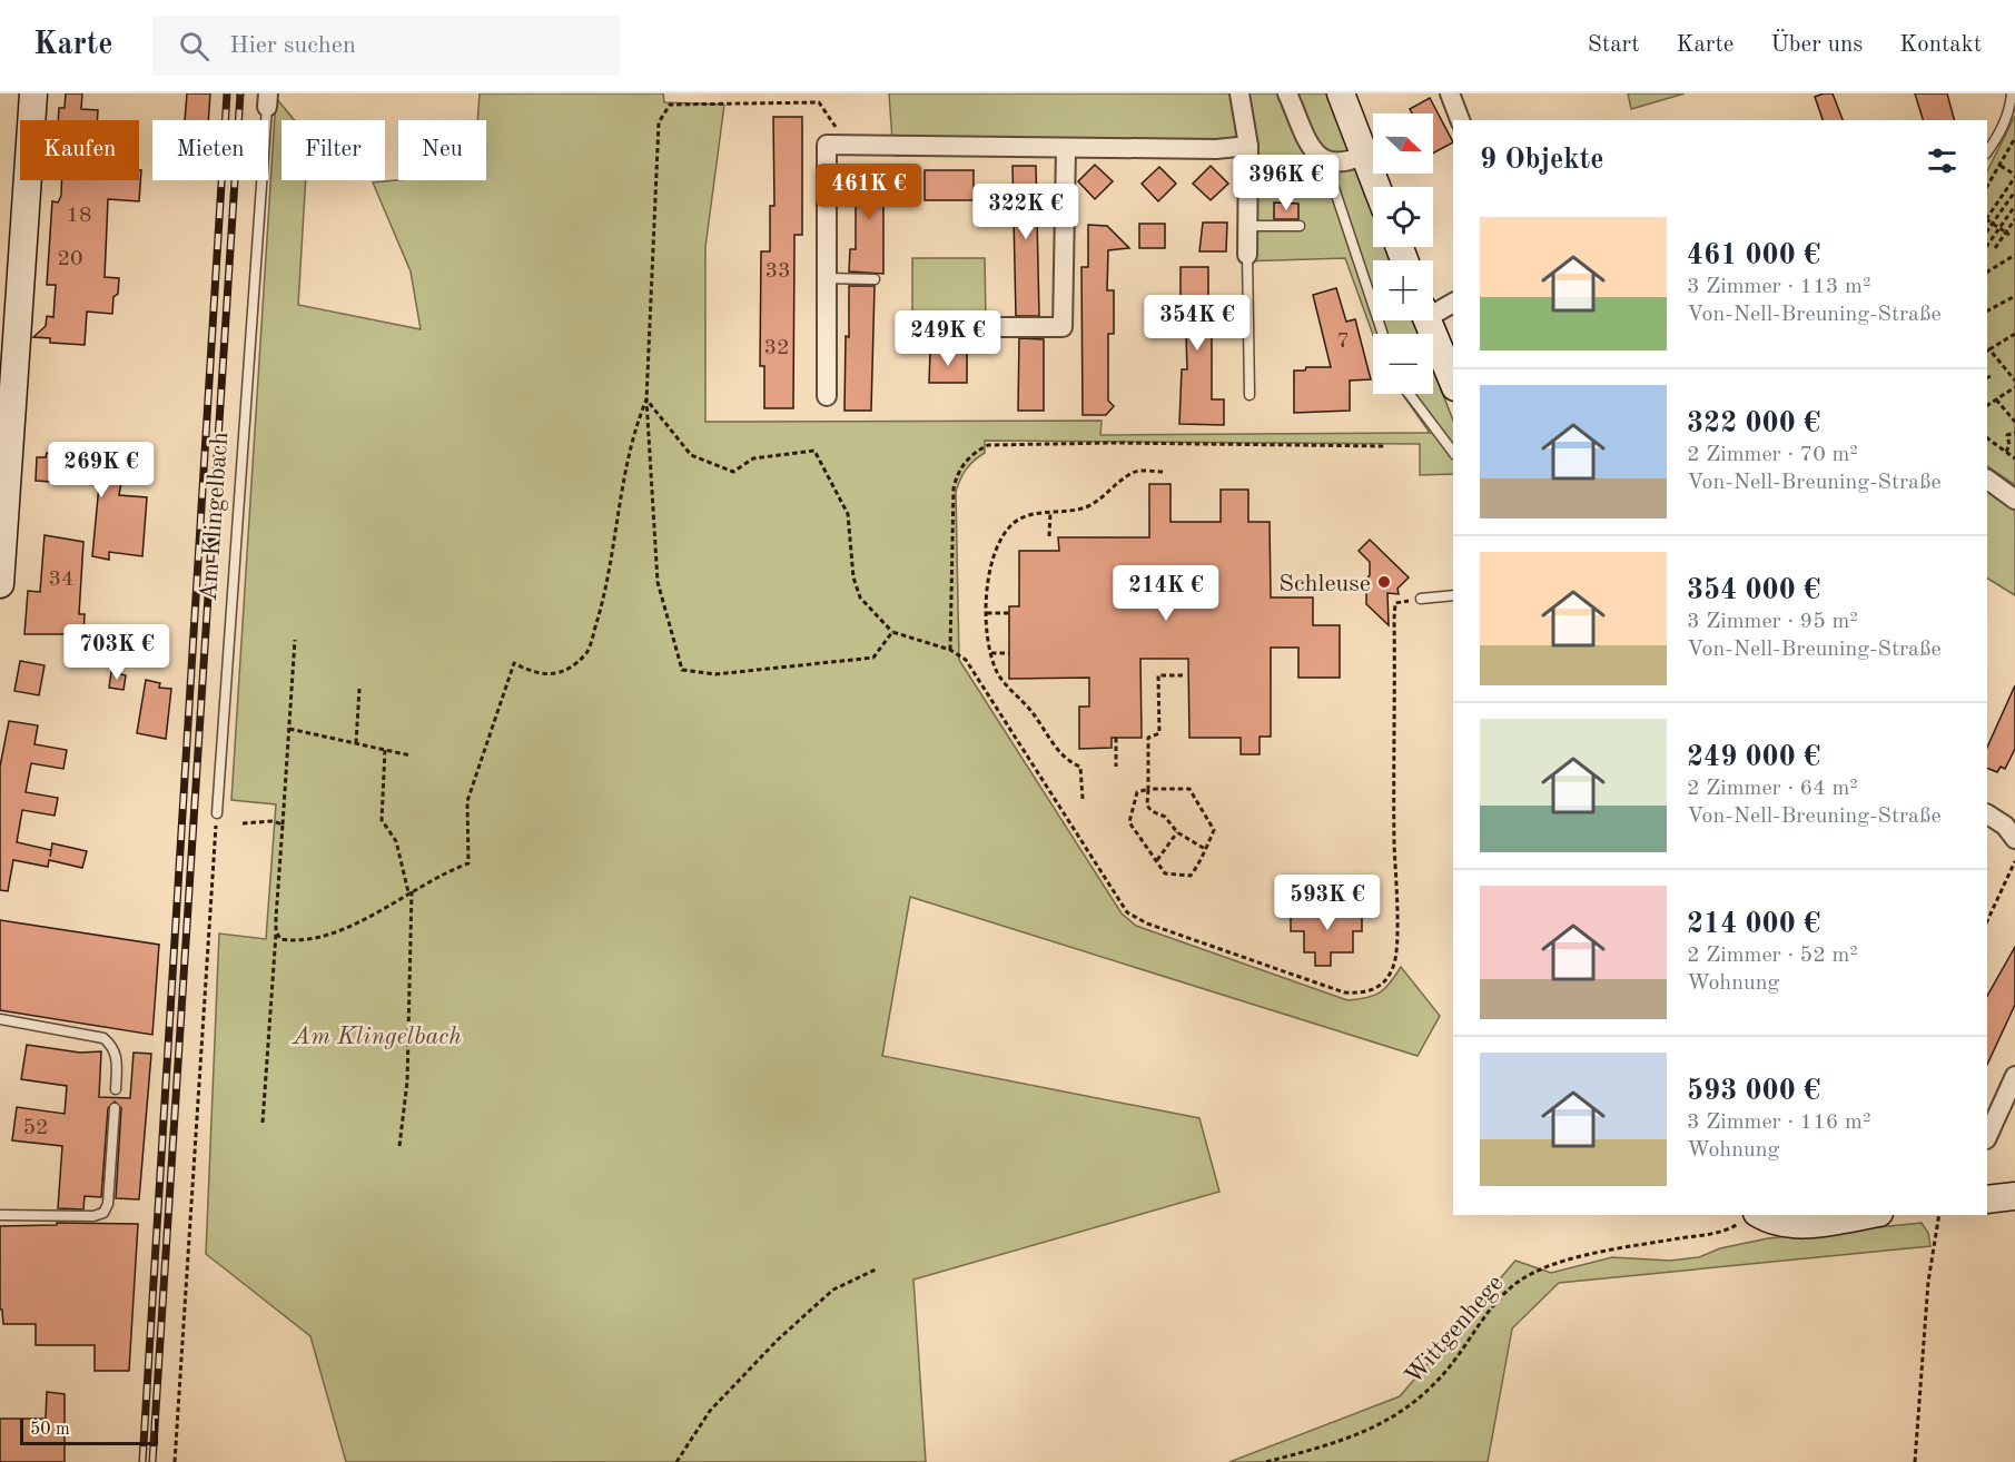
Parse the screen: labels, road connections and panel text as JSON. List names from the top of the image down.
{
  "streets": {
    "lane": ["Am Klingelbach"],
    "path": ["Wittgenhege"]
  },
  "parks": ["Am Klingelbach"],
  "places": ["Schleuse"],
  "house_numbers": [
    "18",
    "20",
    "33",
    "7",
    "32",
    "34",
    "52"
  ],
  "scale_bar": "50 m",
  "north": "right",
  "page": {
    "header": "Karte",
    "search": "Hier suchen",
    "nav": [
      "Start",
      "Karte",
      "Über uns",
      "Kontakt"
    ],
    "map_buttons": ["+", "−"],
    "chip": [
      "Kaufen",
      "Mieten",
      "Filter",
      "Neu"
    ],
    "heading": "9 Objekte",
    "price": [
      "396K €",
      "461K €",
      "322K €",
      "354K €",
      "249K €",
      "269K €",
      "214K €",
      "703K €",
      "593K €"
    ],
    "list": [
      {
        "name": "461 000 €",
        "note": "3 Zimmer · 113 m² · Von-Nell-Breuning-Straße"
      },
      {
        "name": "322 000 €",
        "note": "2 Zimmer · 70 m² · Von-Nell-Breuning-Straße"
      },
      {
        "name": "354 000 €",
        "note": "3 Zimmer · 95 m² · Von-Nell-Breuning-Straße"
      },
      {
        "name": "249 000 €",
        "note": "2 Zimmer · 64 m² · Von-Nell-Breuning-Straße"
      },
      {
        "name": "214 000 €",
        "note": "2 Zimmer · 52 m² · Wohnung"
      },
      {
        "name": "593 000 €",
        "note": "3 Zimmer · 116 m² · Wohnung"
      }
    ],
    "scale": "50 m"
  }
}
